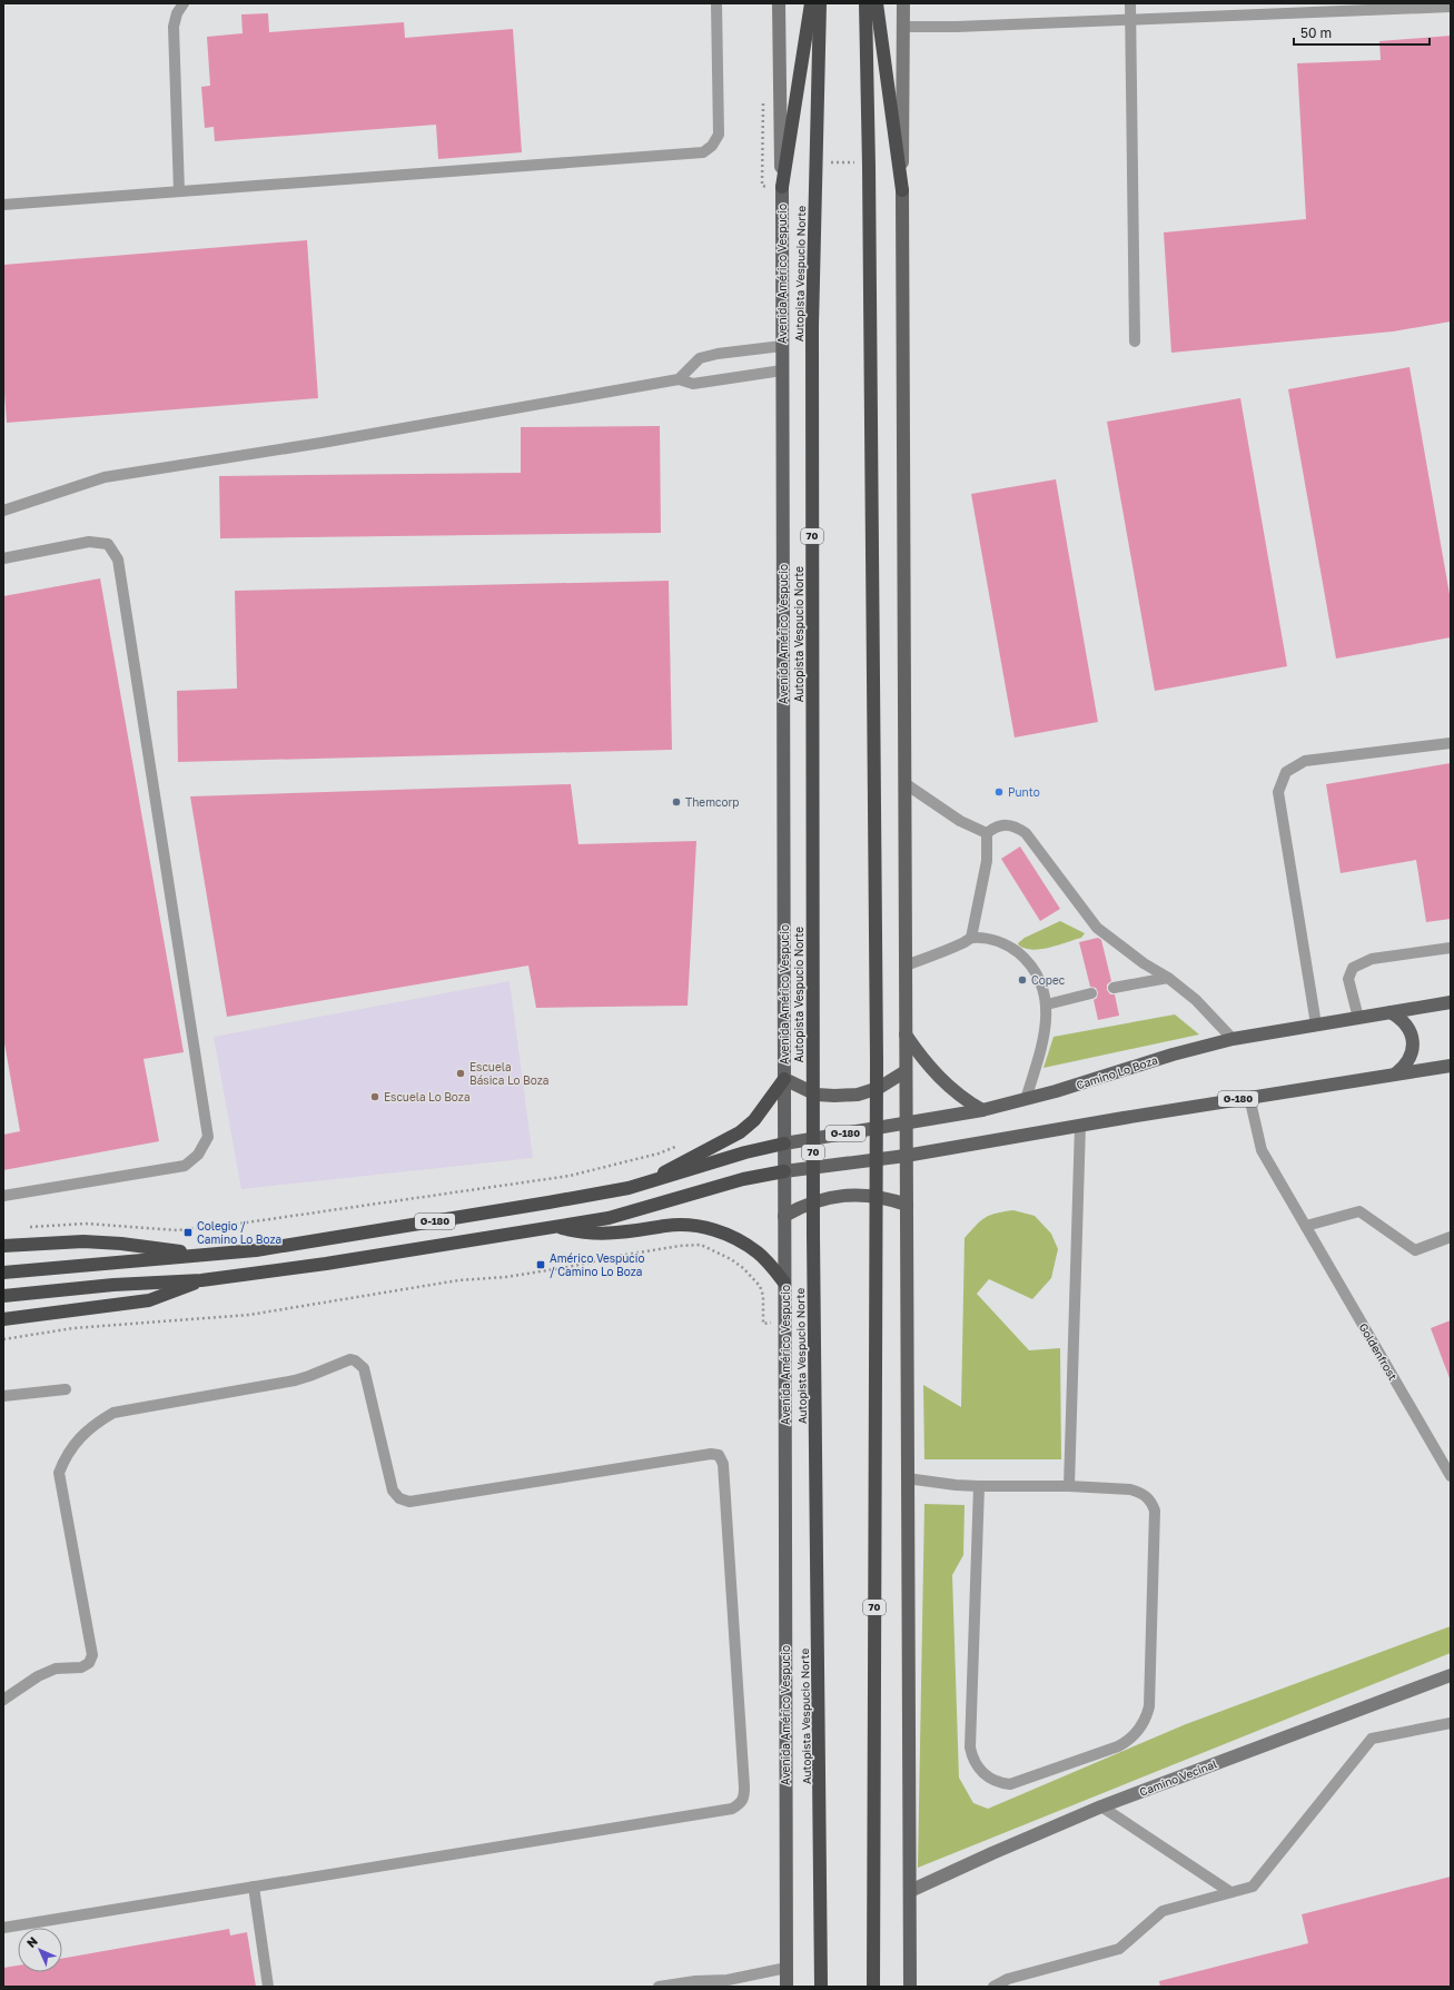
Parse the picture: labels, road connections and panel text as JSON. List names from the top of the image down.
{
  "streets": {
    "highway": ["Autopista Vespucio Norte", "70", "G-180"],
    "main road": ["Avenida Américo Vespucio", "Camino Lo Boza"],
    "street": ["Camino Vecinal"],
    "lane": ["Goldenfrost"]
  },
  "crossings": [
    ["Avenida Américo Vespucio", "Camino Lo Boza"],
    ["Avenida Américo Vespucio", "G-180"],
    ["Camino Lo Boza", "G-180"],
    ["G-180", "Goldenfrost"]
  ],
  "places": {
    "other": [
      "Punto",
      "Themcorp",
      "Copec",
      "Escuela Básica Lo Boza",
      "Escuela Lo Boza"
    ],
    "transit": ["Colegio / Camino Lo Boza", "Américo Vespucio / Camino Lo Boza"]
  },
  "scale_bar": "50 m",
  "north": "top left"
}
